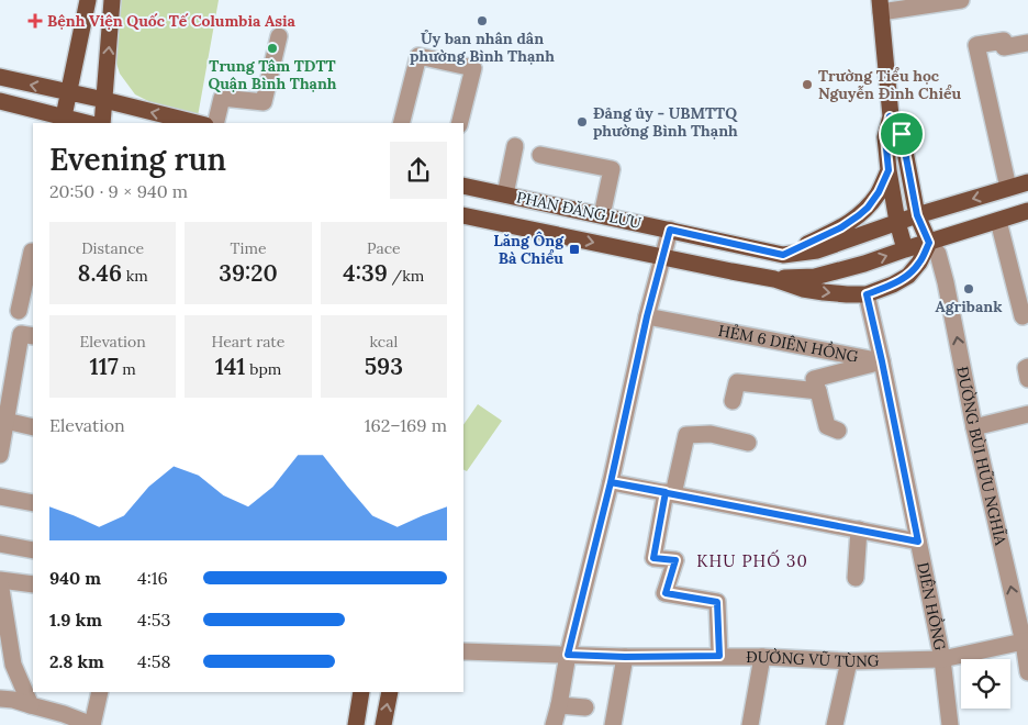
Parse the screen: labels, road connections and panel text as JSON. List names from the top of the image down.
{
  "streets": {
    "main road": ["PHAN ĐĂNG LƯU"],
    "street": [
      "HẺM 6 DIÊN HỒNG",
      "ĐƯỜNG BÙI HỮU NGHĨA",
      "DIÊN HỒNG",
      "ĐƯỜNG VŨ TÙNG"
    ]
  },
  "crossings": [
    ["PHAN ĐĂNG LƯU", "ĐƯỜNG BÙI HỮU NGHĨA"],
    ["PHAN ĐĂNG LƯU", "DIÊN HỒNG"],
    ["HẺM 6 DIÊN HỒNG", "DIÊN HỒNG"],
    ["ĐƯỜNG BÙI HỮU NGHĨA", "ĐƯỜNG VŨ TÙNG"],
    ["DIÊN HỒNG", "ĐƯỜNG VŨ TÙNG"]
  ],
  "districts": ["KHU PHỐ 30"],
  "places": {
    "health": ["Bệnh Viện Quốc Tế Columbia Asia"],
    "other": [
      "Ủy ban nhân dân phường Bình Thạnh",
      "Trung Tâm TDTT Quận Bình Thạnh",
      "Trường Tiểu học Nguyễn Đình Chiểu",
      "Đảng ủy - UBMTTQ phường Bình Thạnh",
      "Agribank"
    ],
    "transit": ["Lăng Ông Bà Chiểu"]
  },
  "page": {
    "heading": ["Evening run", "20:50 · 9 × 940 m"],
    "stats": [
      ["Distance", "8.46 km"],
      ["Time", "39:20"],
      ["Pace", "4:39 /km"],
      ["Elevation", "117 m"],
      ["Heart rate", "141 bpm"],
      ["kcal", "593"]
    ],
    "chart": ["Elevation", "162–169 m"],
    "list": [
      {
        "name": "940 m",
        "note": "4:16"
      },
      {
        "name": "1.9 km",
        "note": "4:53"
      },
      {
        "name": "2.8 km",
        "note": "4:58"
      }
    ]
  }
}
